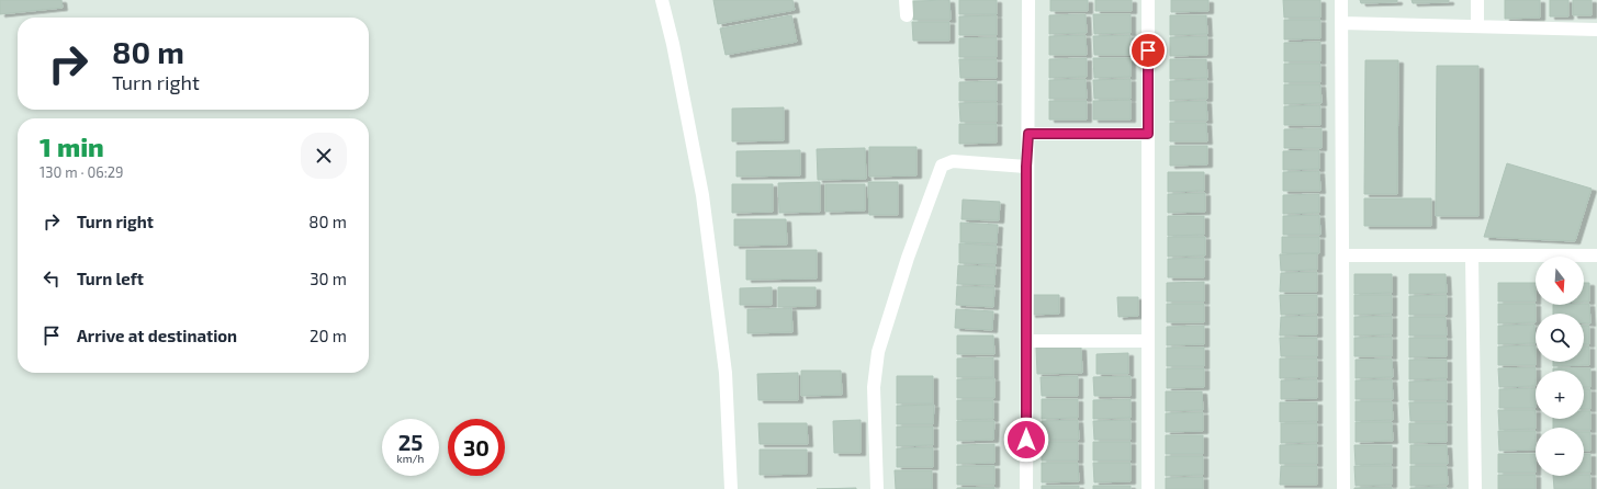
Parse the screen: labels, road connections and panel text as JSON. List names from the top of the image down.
{
  "north": "bottom",
  "page": {
    "turn": ["80 m", "Turn right"],
    "heading": ["1 min", "130 m · 06:29"],
    "list": [
      {
        "name": "Turn right",
        "value": "80 m"
      },
      {
        "name": "Turn left",
        "value": "30 m"
      },
      {
        "name": "Arrive at destination",
        "value": "20 m"
      }
    ],
    "map_buttons": ["+", "−"],
    "speed": "25 km/h",
    "limit": "30"
  }
}
